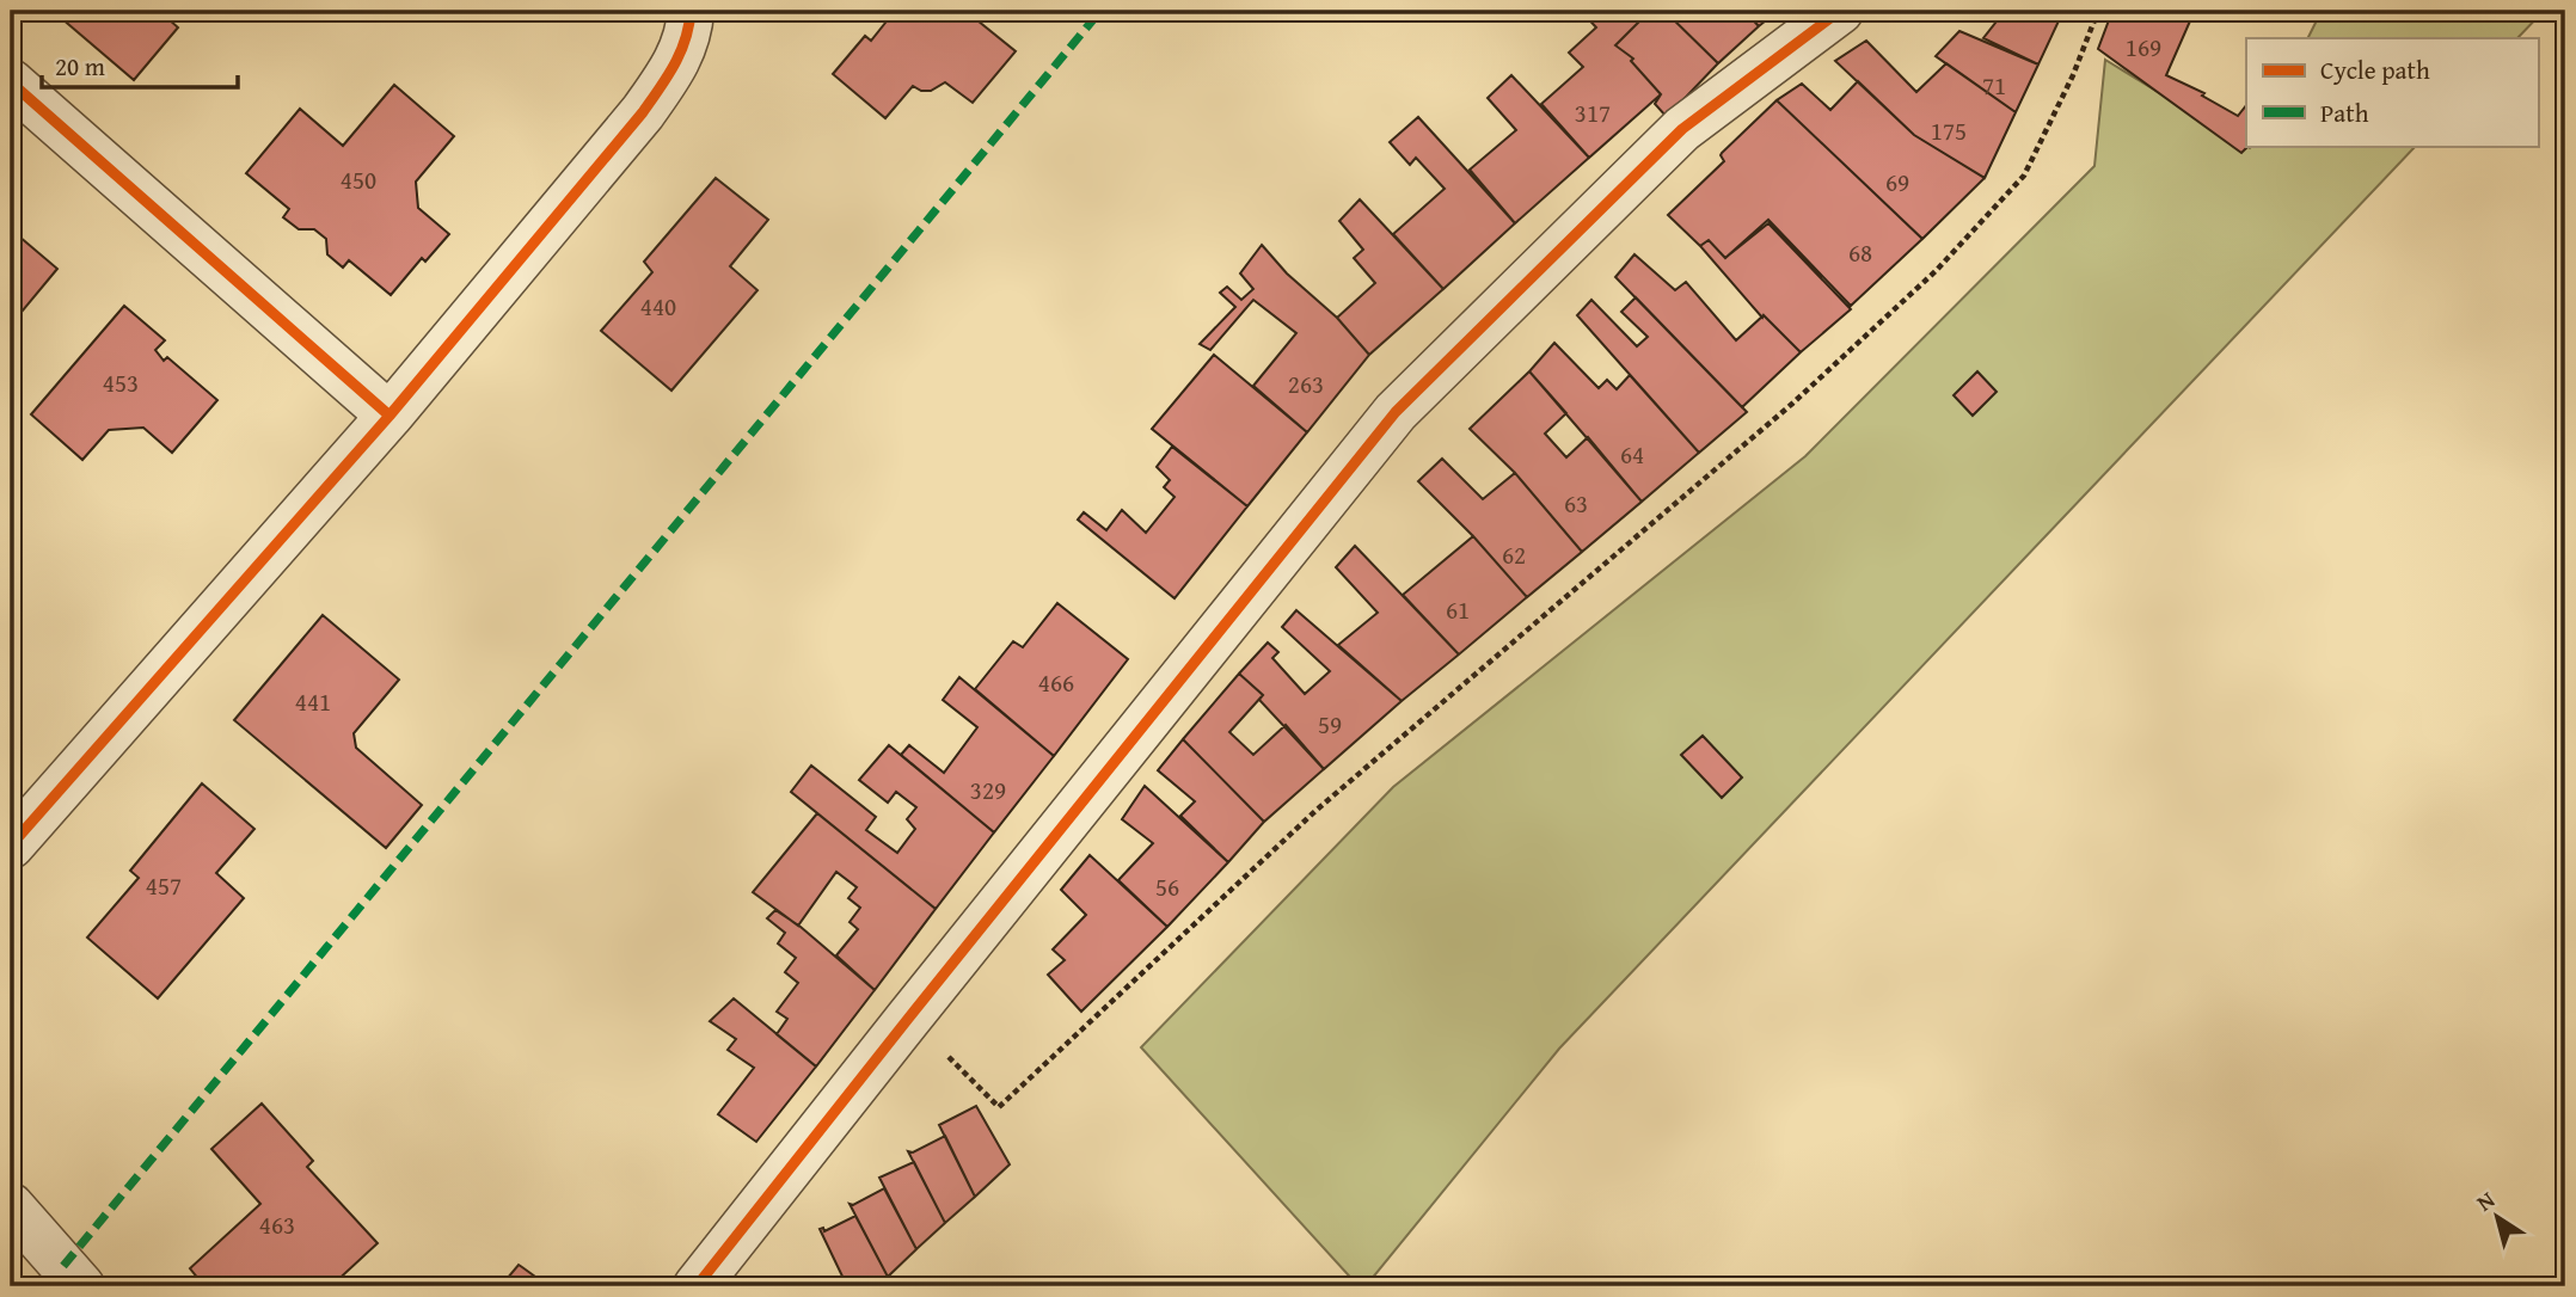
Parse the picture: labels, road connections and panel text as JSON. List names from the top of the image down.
{
  "house_numbers": [
    "169",
    "71",
    "317",
    "175",
    "450",
    "69",
    "68",
    "440",
    "453",
    "263",
    "64",
    "63",
    "62",
    "61",
    "466",
    "441",
    "59",
    "329",
    "457",
    "56",
    "463"
  ],
  "legend": ["Cycle path", "Path"],
  "scale_bar": "20 m",
  "north": "top left"
}
